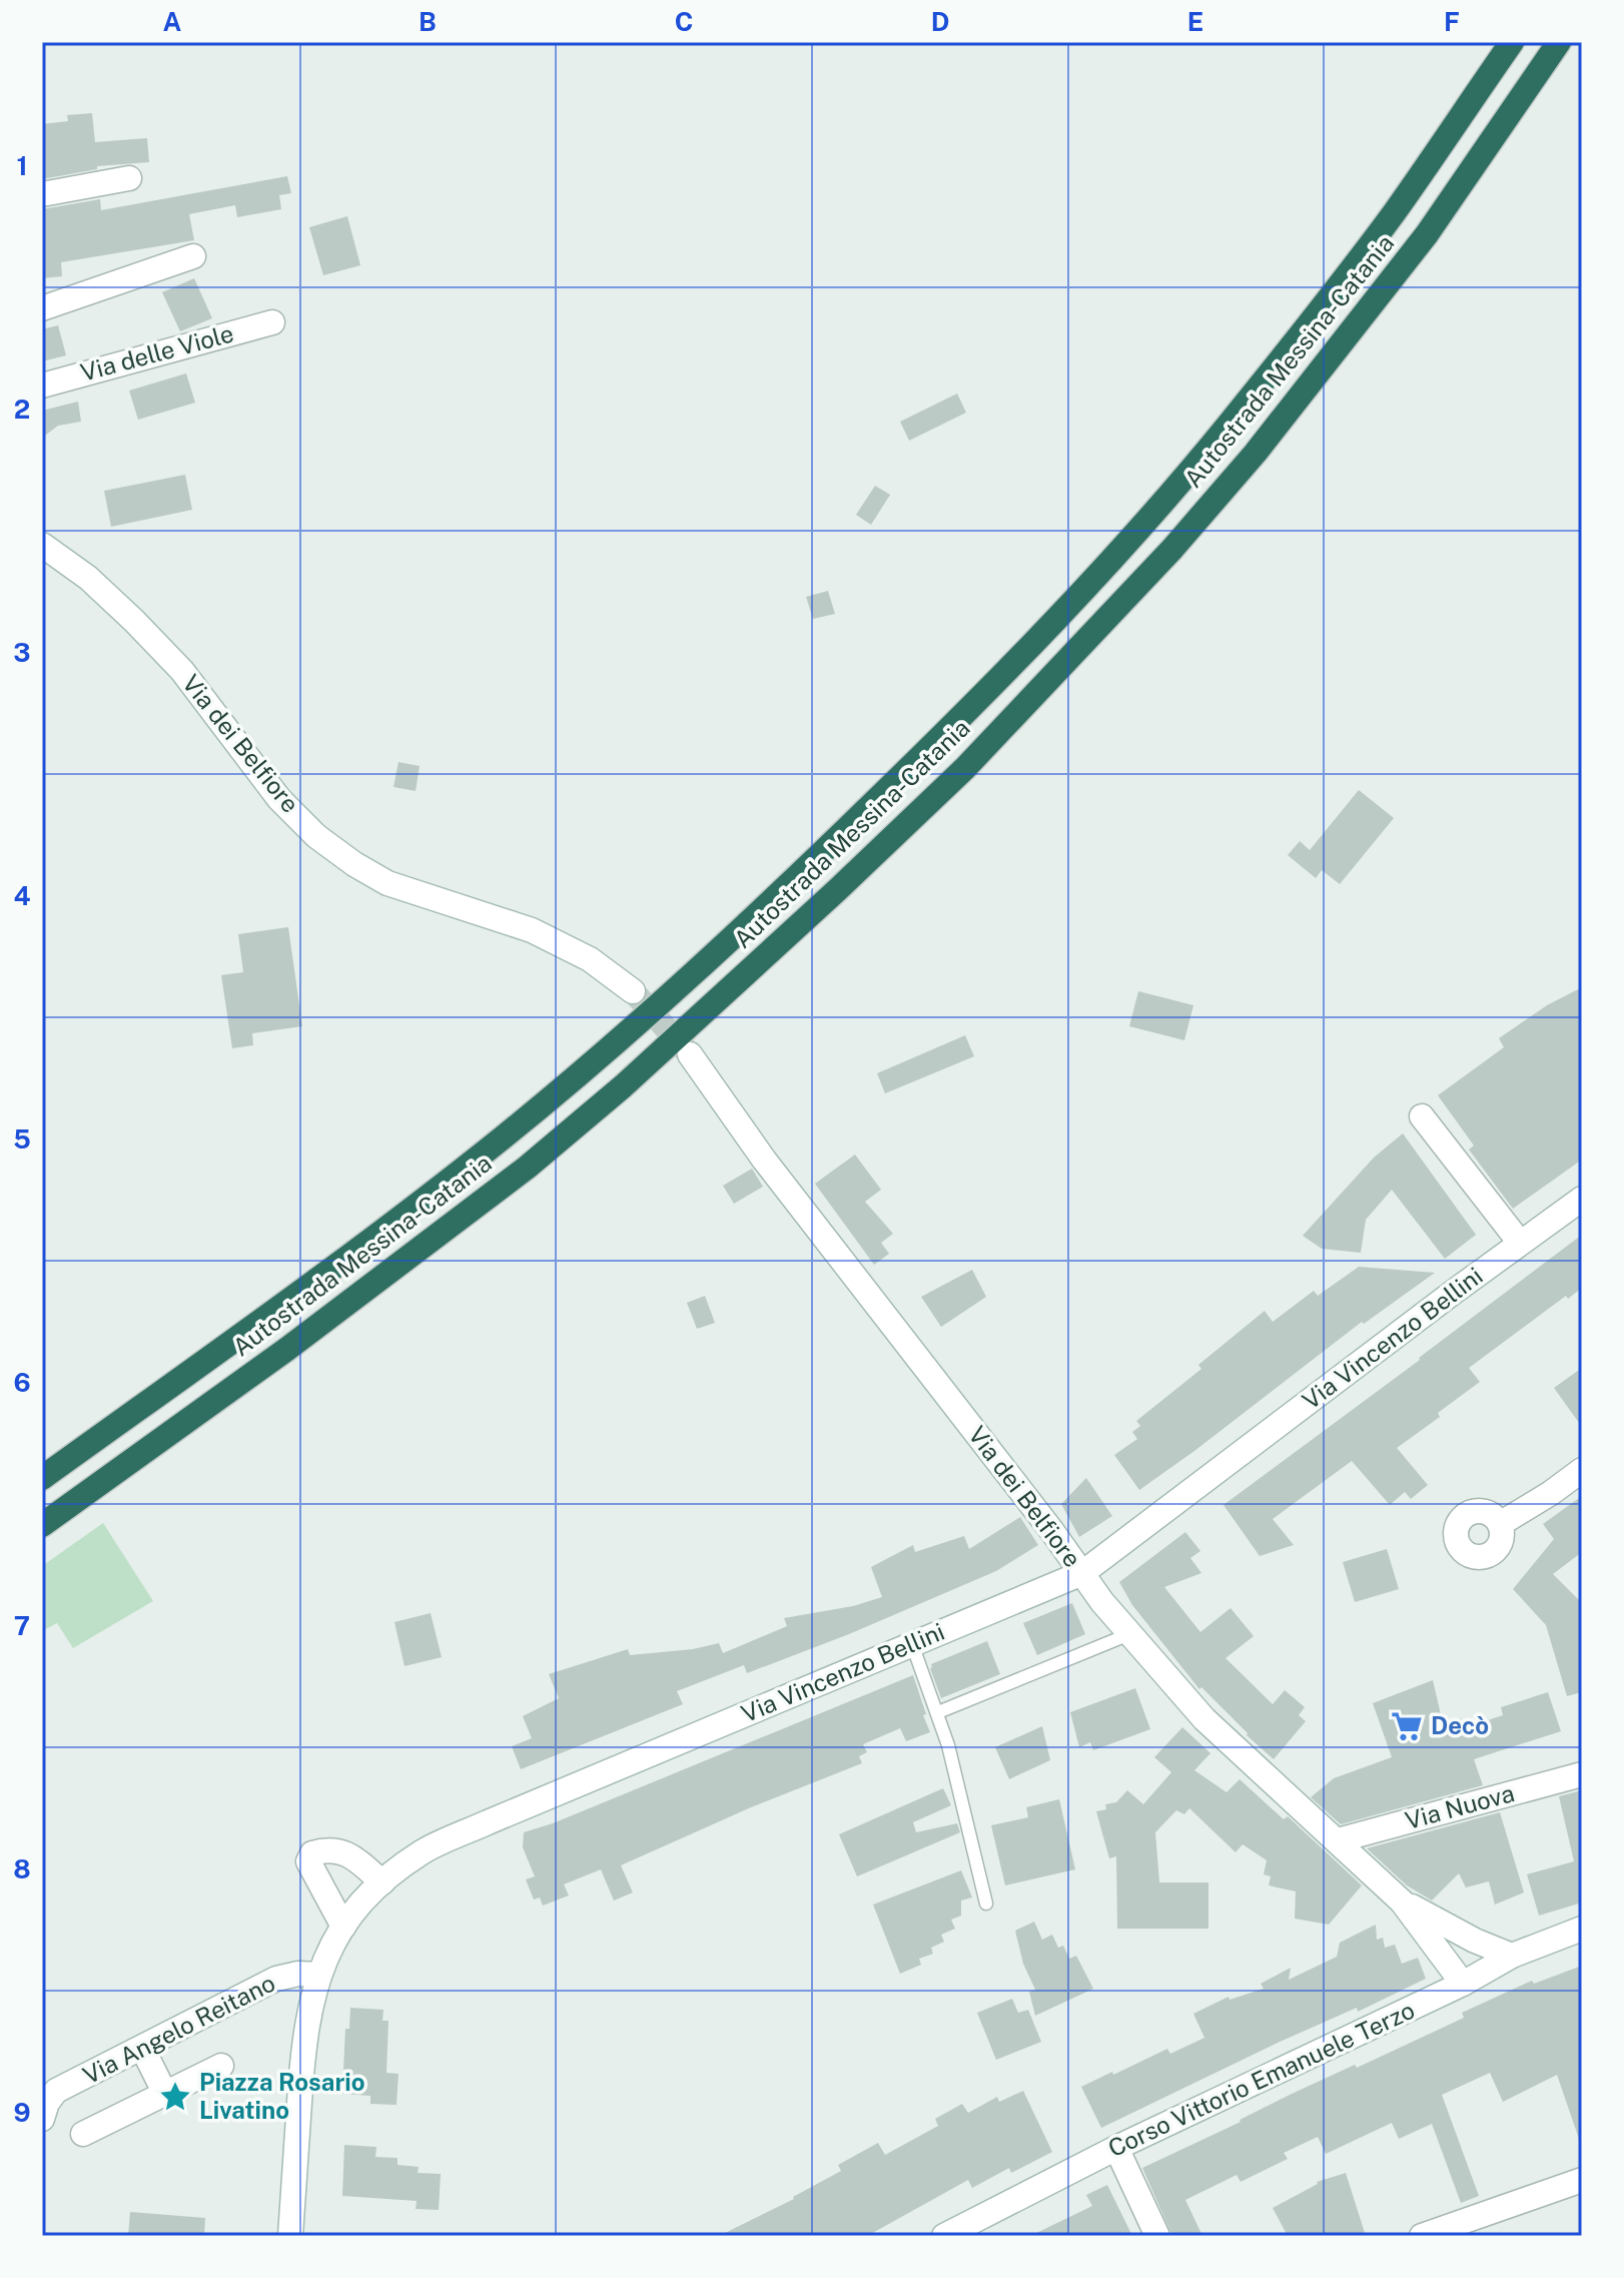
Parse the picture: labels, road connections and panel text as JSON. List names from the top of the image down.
{
  "streets": {
    "highway": ["Autostrada Messina-Catania"],
    "street": [
      "Via delle Viole",
      "Via dei Belfiore",
      "Via Vincenzo Bellini",
      "Via Nuova",
      "Via Angelo Reitano",
      "Corso Vittorio Emanuele Terzo"
    ]
  },
  "crossings": [
    ["Via dei Belfiore", "Via Vincenzo Bellini"],
    ["Via dei Belfiore", "Via Nuova"],
    ["Via Vincenzo Bellini", "Via Angelo Reitano"]
  ],
  "places": {
    "supermarket": ["Decò"],
    "place": ["Piazza Rosario Livatino"]
  },
  "grid": {
    "columns": [
      "A",
      "B",
      "C",
      "D",
      "E",
      "F"
    ],
    "rows": [
      "1",
      "2",
      "3",
      "4",
      "5",
      "6",
      "7",
      "8",
      "9"
    ]
  }
}
